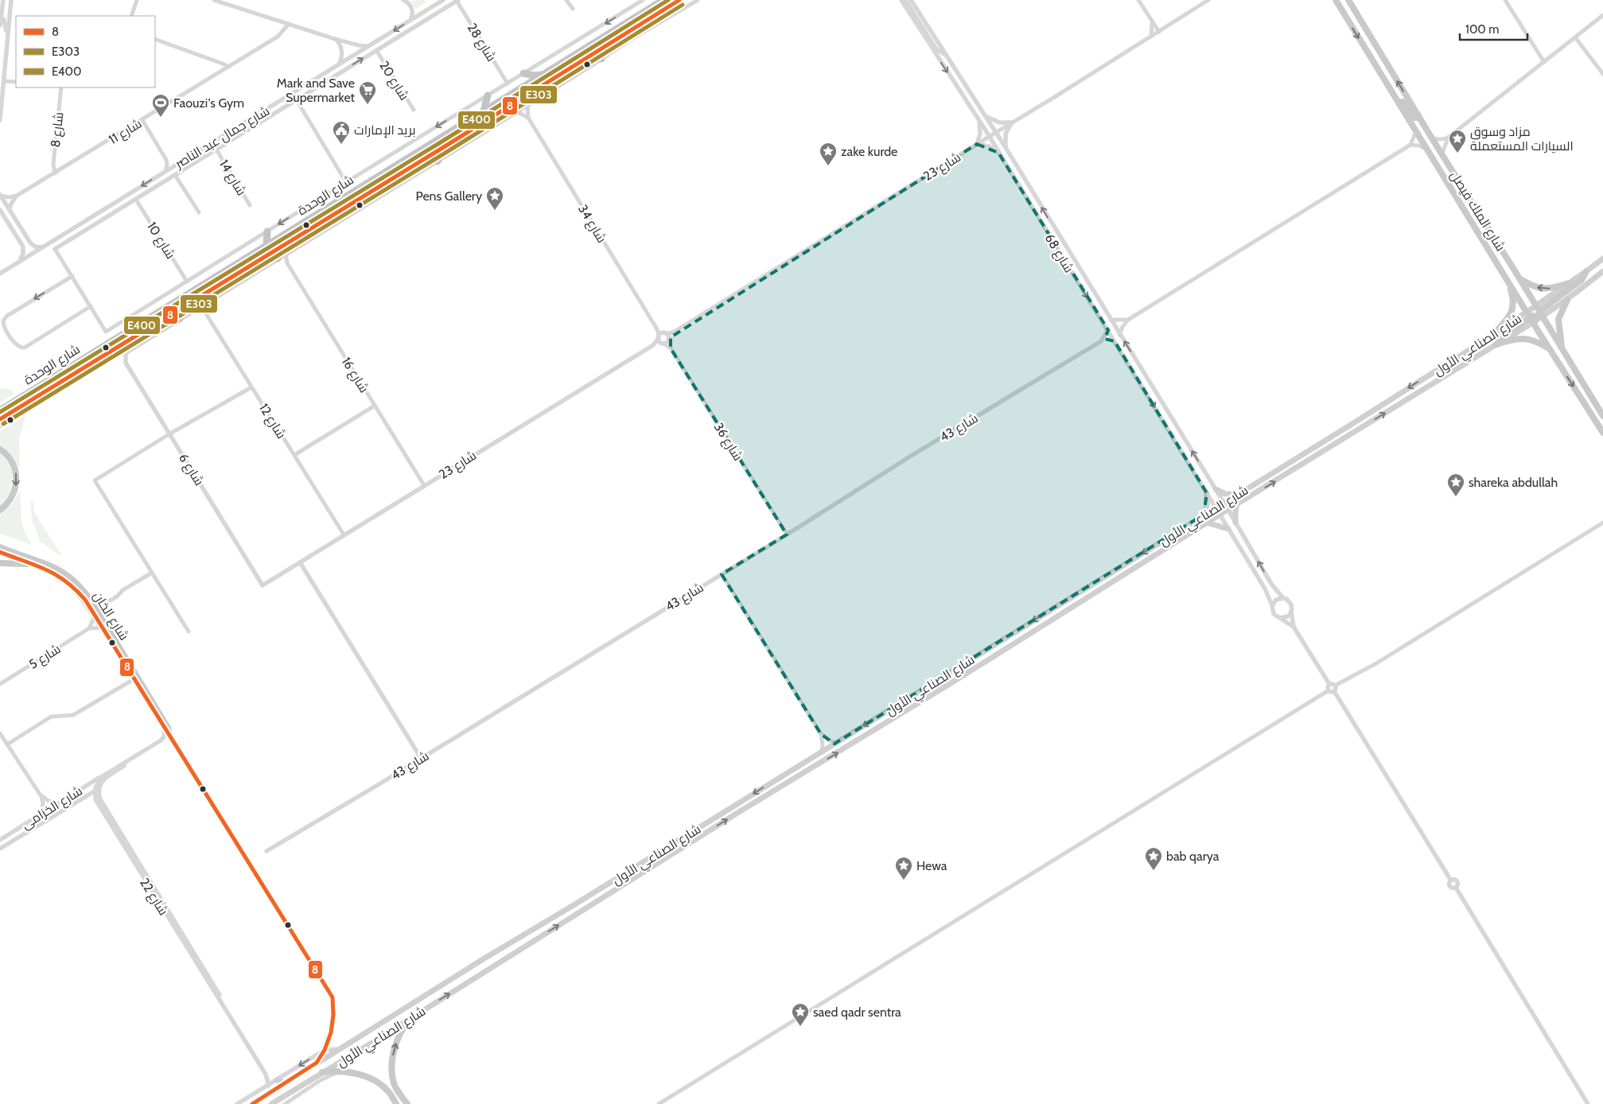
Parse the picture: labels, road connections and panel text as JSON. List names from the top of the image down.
{
  "streets": {
    "highway": ["شارع الوحدة"],
    "main road": ["شارع الملك فيصل", "شارع الصناعي الأول", "شارع الخان"],
    "street": [
      "شارع 28",
      "شارع 20",
      "شارع 8",
      "شارع 11",
      "شارع جمال عبد الناصر",
      "شارع 23",
      "شارع 14",
      "شارع 34",
      "شارع 10",
      "شارع 68",
      "شارع 16",
      "شارع 12",
      "شارع 43",
      "شارع 36",
      "شارع 6",
      "شارع 5",
      "شارع الخزامى",
      "شارع 22"
    ]
  },
  "crossings": [
    ["شارع 28", "شارع جمال عبد الناصر"],
    ["شارع 20", "شارع جمال عبد الناصر"],
    ["شارع 8", "شارع 11"],
    ["شارع جمال عبد الناصر", "شارع 14"],
    ["شارع جمال عبد الناصر", "شارع 10"],
    ["شارع 23", "شارع 34"],
    ["شارع 23", "شارع 68"],
    ["شارع 23", "شارع 16"],
    ["شارع 23", "شارع 12"],
    ["شارع 23", "شارع 36"],
    ["شارع 23", "شارع 6"],
    ["شارع الملك فيصل", "شارع الصناعي الأول"],
    ["شارع 68", "شارع الصناعي الأول"],
    ["شارع 68", "شارع 43"],
    ["شارع 43", "شارع 36"],
    ["شارع الخان", "شارع 5"],
    ["شارع الخزامى", "شارع 22"]
  ],
  "places": {
    "supermarket": ["Mark and Save Supermarket"],
    "sports": ["Faouzi's Gym"],
    "public building": ["بريد الإمارات"],
    "place": [
      "مزاد وسوق السيارات المستعملة",
      "zake kurde",
      "Pens Gallery",
      "shareka abdullah",
      "bab qarya",
      "Hewa",
      "saed qadr sentra"
    ]
  },
  "lines": ["transit line 8", "transit line E400", "transit line E303"],
  "legend": ["8", "E303", "E400"],
  "scale_bar": "100 m"
}
